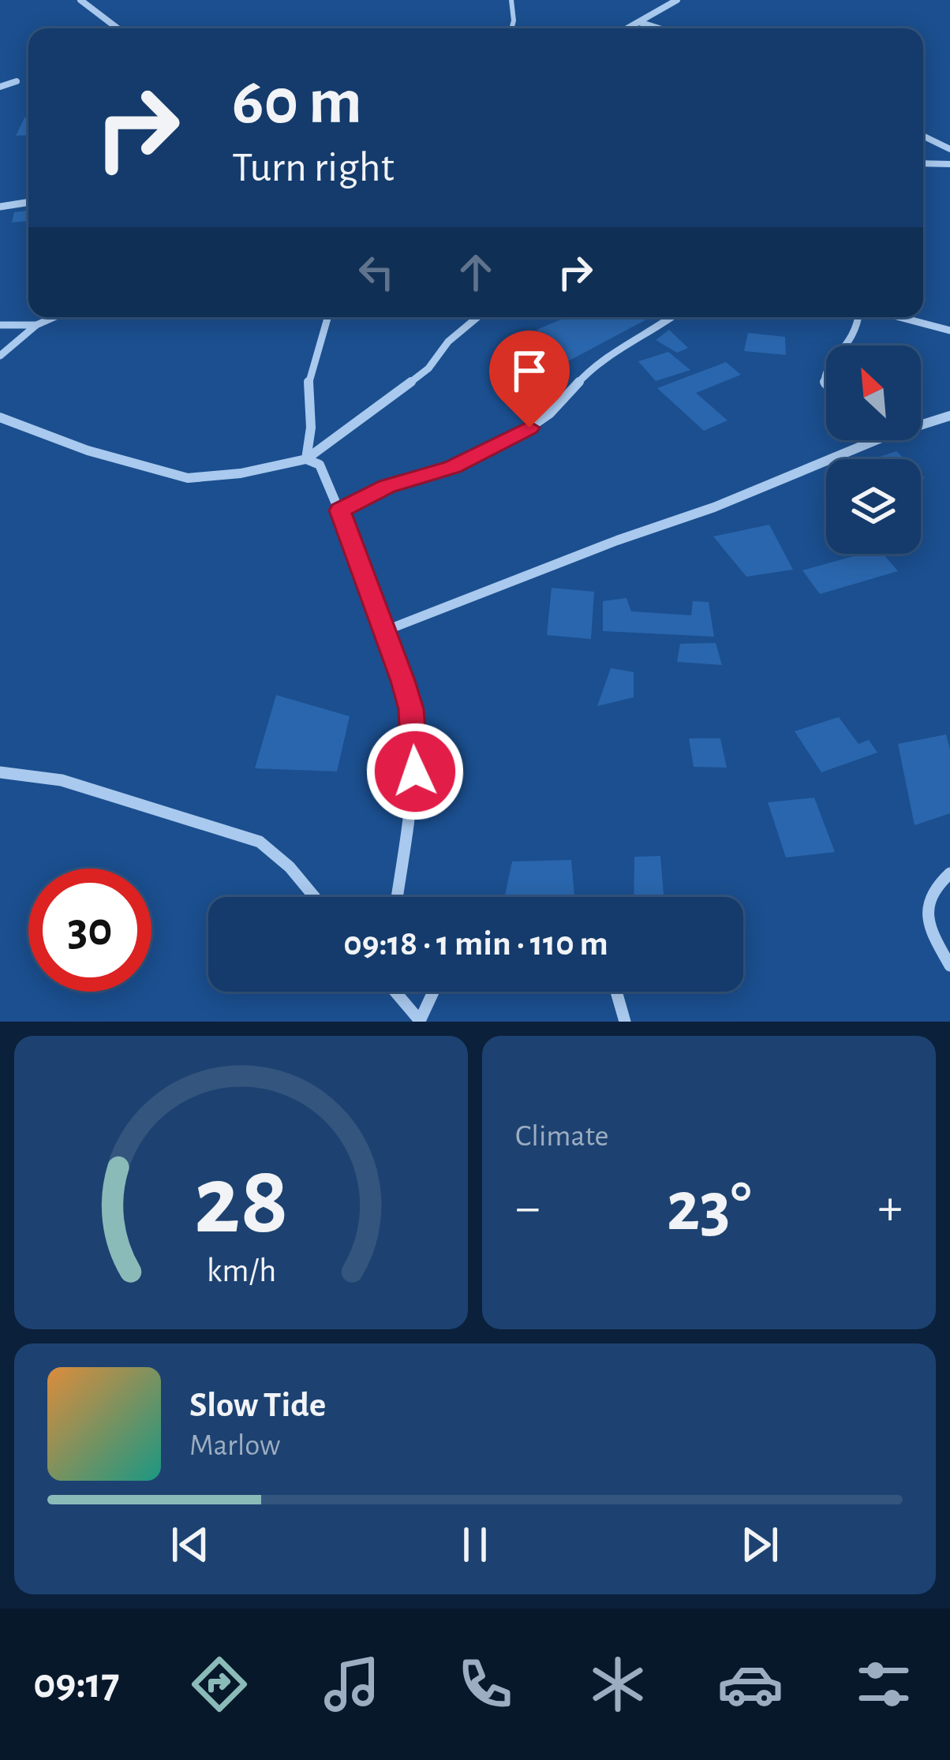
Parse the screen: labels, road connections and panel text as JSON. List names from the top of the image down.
{
  "north": "top left",
  "page": {
    "turn": ["60 m", "Turn right"],
    "limit": "30",
    "trip": "09:18 · 1 min · 110 m",
    "tile": "Climate",
    "heat": ["−", "23°", "+"],
    "song": ["Slow Tide", "Marlow"],
    "tabs": "09:17",
    "gauge": ["28", "km/h"]
  }
}
